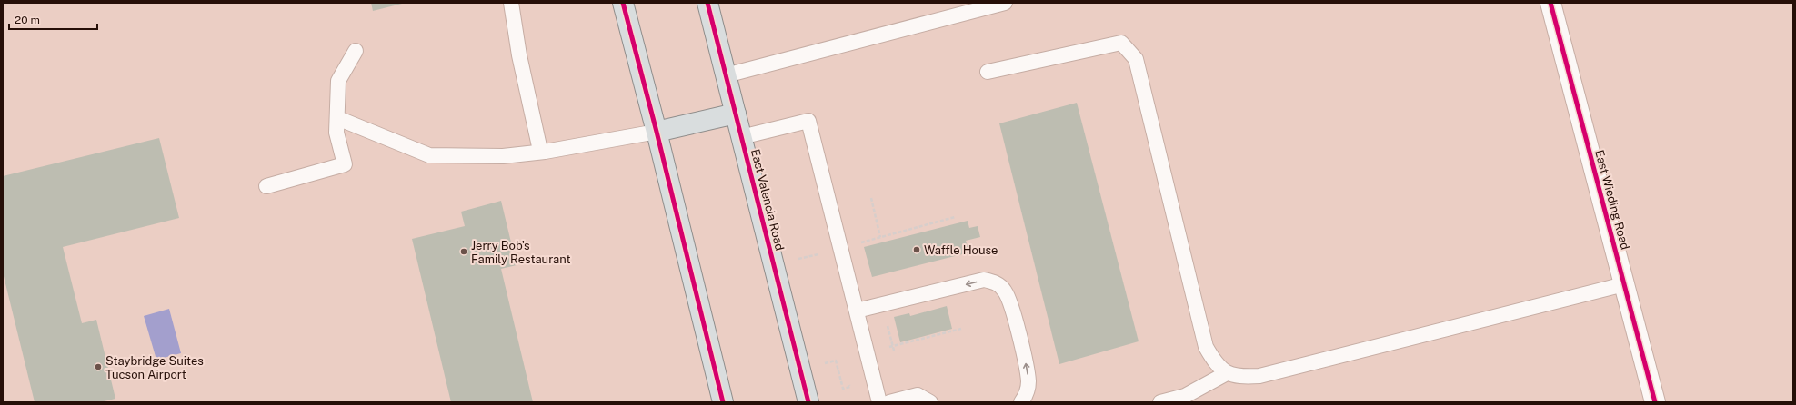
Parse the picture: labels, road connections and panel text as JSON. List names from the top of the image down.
{
  "streets": {
    "main road": ["East Valencia Road"],
    "street": ["East Wieding Road"]
  },
  "places": ["Waffle House", "Jerry Bob's Family Restaurant", "Staybridge Suites Tucson Airport"],
  "scale_bar": "20 m"
}
